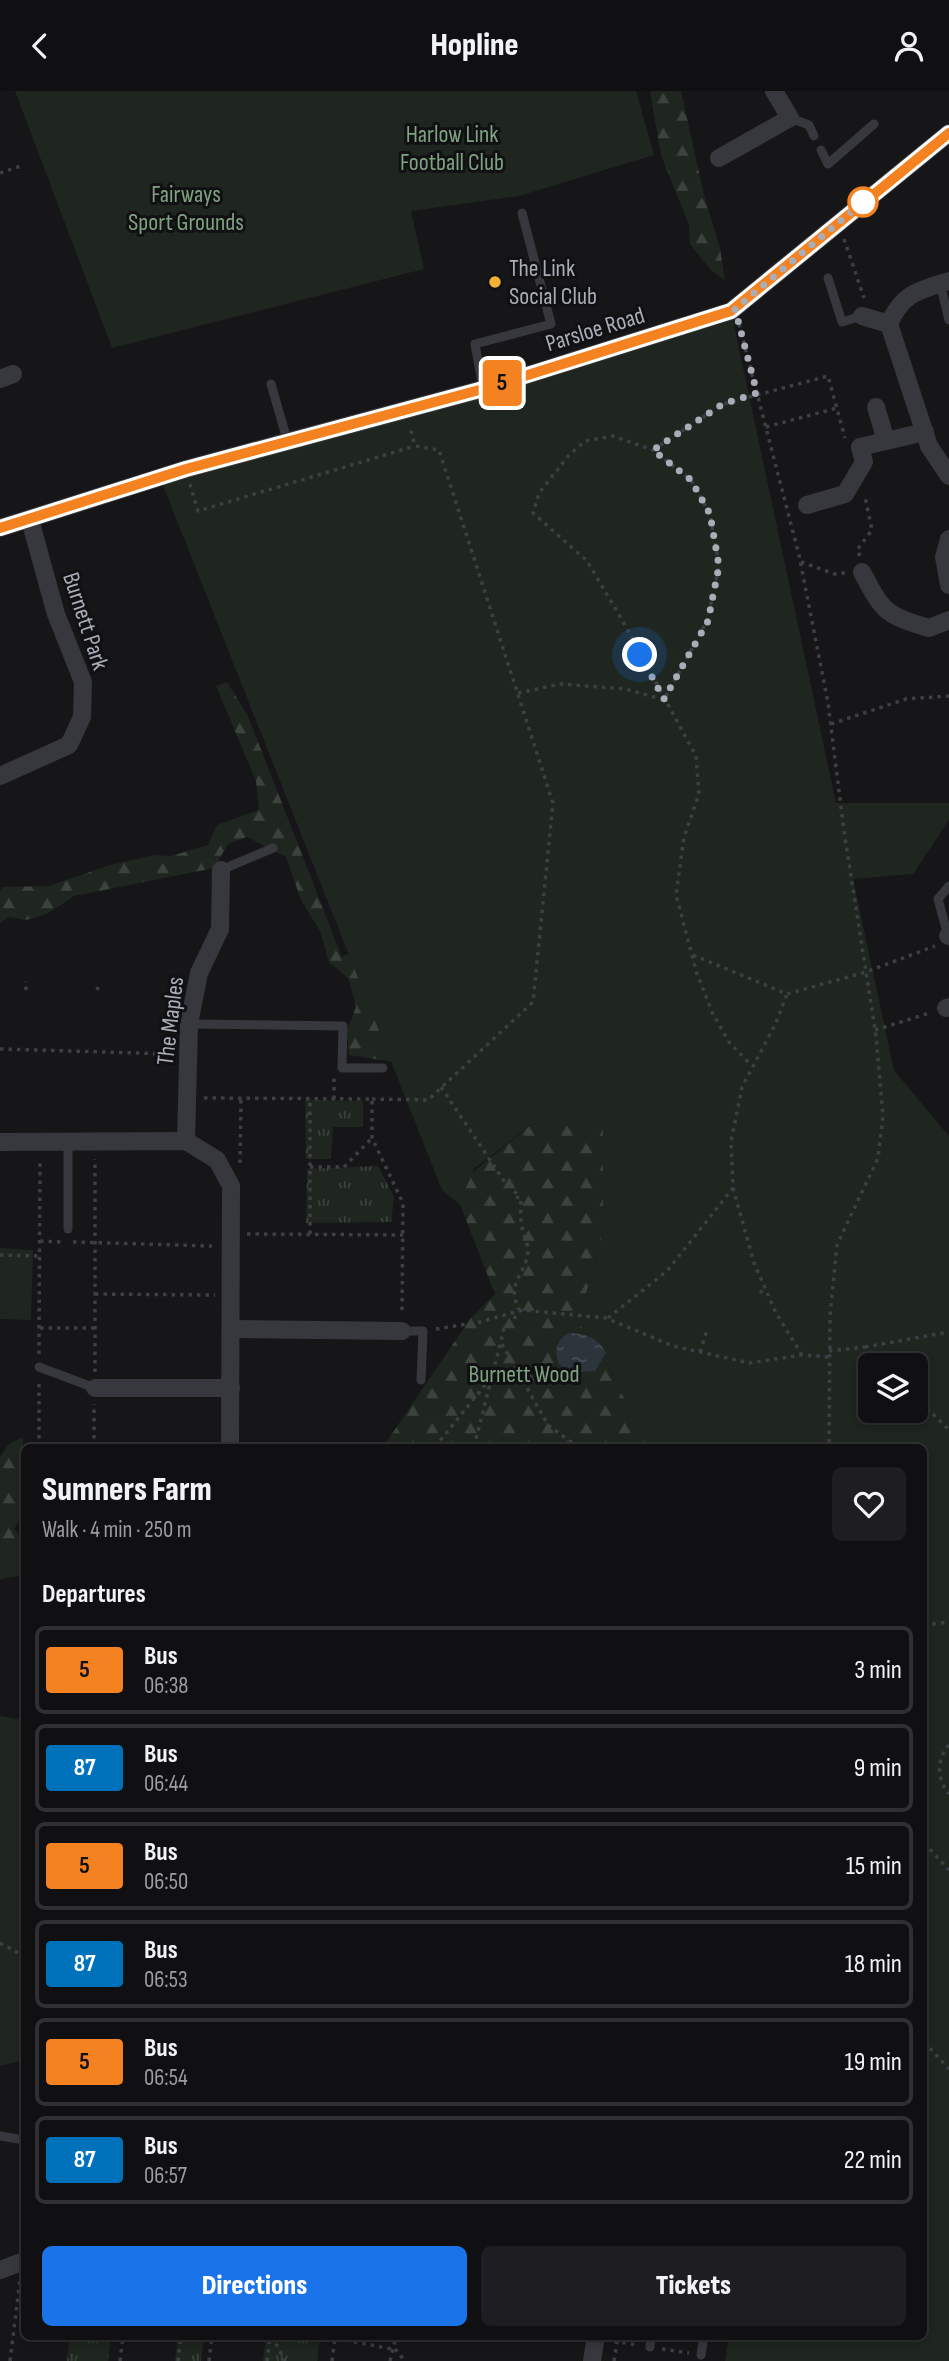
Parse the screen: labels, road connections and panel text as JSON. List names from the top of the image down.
{
  "streets": {
    "street": ["Parsloe Road", "Burnett Park", "The Maples"]
  },
  "crossings": [
    ["Parsloe Road", "Burnett Park"]
  ],
  "parks": ["Harlow Link Football Club", "Fairways Sport Grounds", "Burnett Wood"],
  "places": ["The Link Social Club"],
  "lines": ["bus line 5"],
  "page": {
    "header": "Hopline",
    "on_map": "5",
    "heading": [
      ["Sumners Farm", "Walk · 4 min · 250 m"],
      "Departures"
    ],
    "list": [
      {
        "mark": "5",
        "name": "Bus",
        "note": "06:38",
        "value": "3 min"
      },
      {
        "mark": "87",
        "name": "Bus",
        "note": "06:44",
        "value": "9 min"
      },
      {
        "mark": "5",
        "name": "Bus",
        "note": "06:50",
        "value": "15 min"
      },
      {
        "mark": "87",
        "name": "Bus",
        "note": "06:53",
        "value": "18 min"
      },
      {
        "mark": "5",
        "name": "Bus",
        "note": "06:54",
        "value": "19 min"
      },
      {
        "mark": "87",
        "name": "Bus",
        "note": "06:57",
        "value": "22 min"
      }
    ],
    "buttons": ["Directions", "Tickets"]
  }
}
